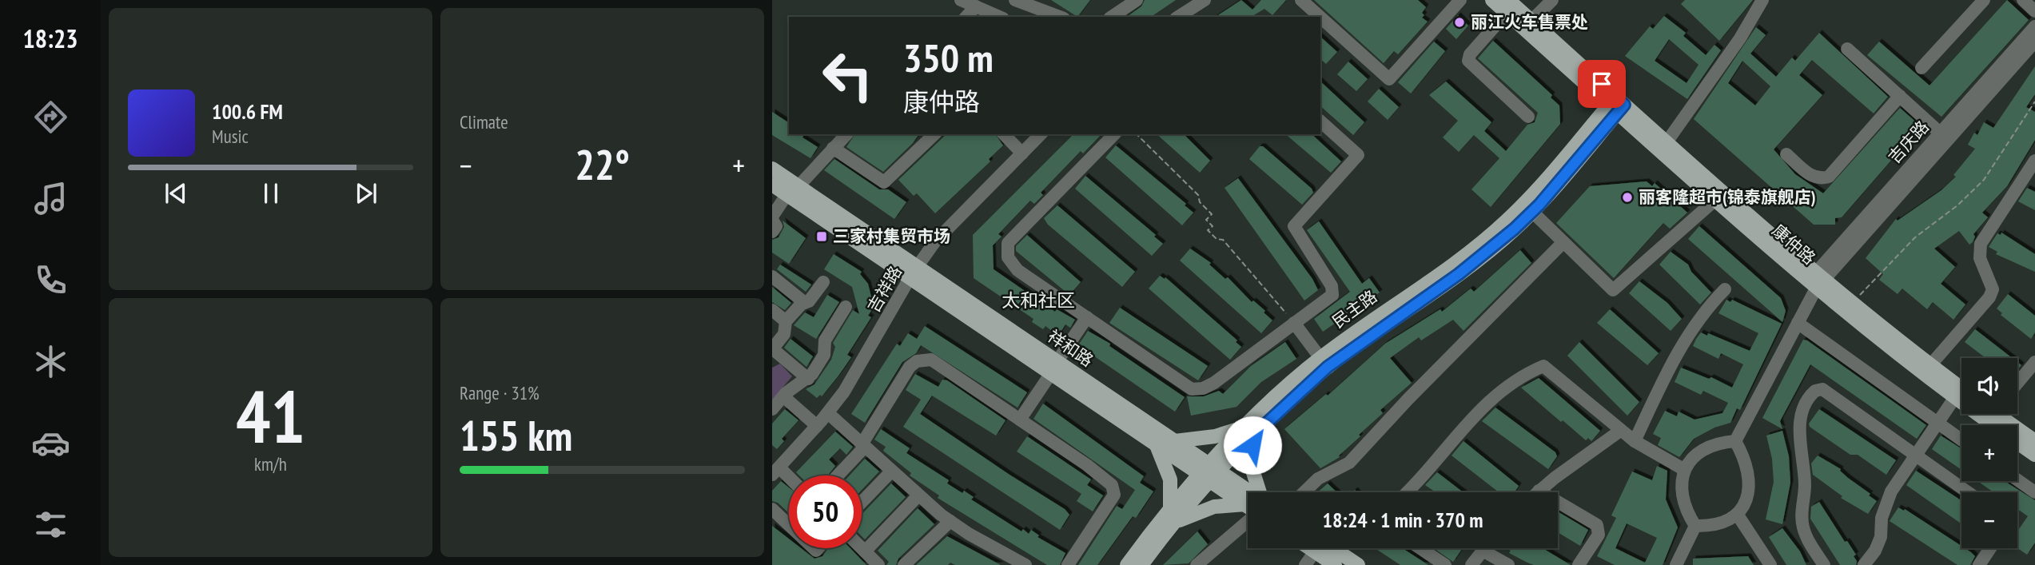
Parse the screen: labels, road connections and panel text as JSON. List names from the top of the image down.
{
  "streets": {
    "main road": ["康仲路", "民主路", "祥和路"],
    "street": ["吉庆路", "吉祥路"]
  },
  "crossings": [
    ["吉庆路", "康仲路"],
    ["康仲路", "民主路"],
    ["吉祥路", "祥和路"],
    ["民主路", "祥和路"]
  ],
  "districts": ["太和社区"],
  "places": {
    "other": ["丽江火车售票处", "丽客隆超市(锦泰旗舰店)"],
    "transit": ["三家村集贸市场"]
  },
  "page": {
    "tabs": "18:23",
    "tile": [
      "Climate",
      ["41", "km/h"],
      ["Range · 31%", "155 km"]
    ],
    "turn": ["350 m", "康仲路"],
    "song": ["100.6 FM", "Music"],
    "heat": ["−", "22°", "+"],
    "map_buttons": ["+", "−"],
    "limit": "50",
    "trip": "18:24 · 1 min · 370 m"
  }
}
